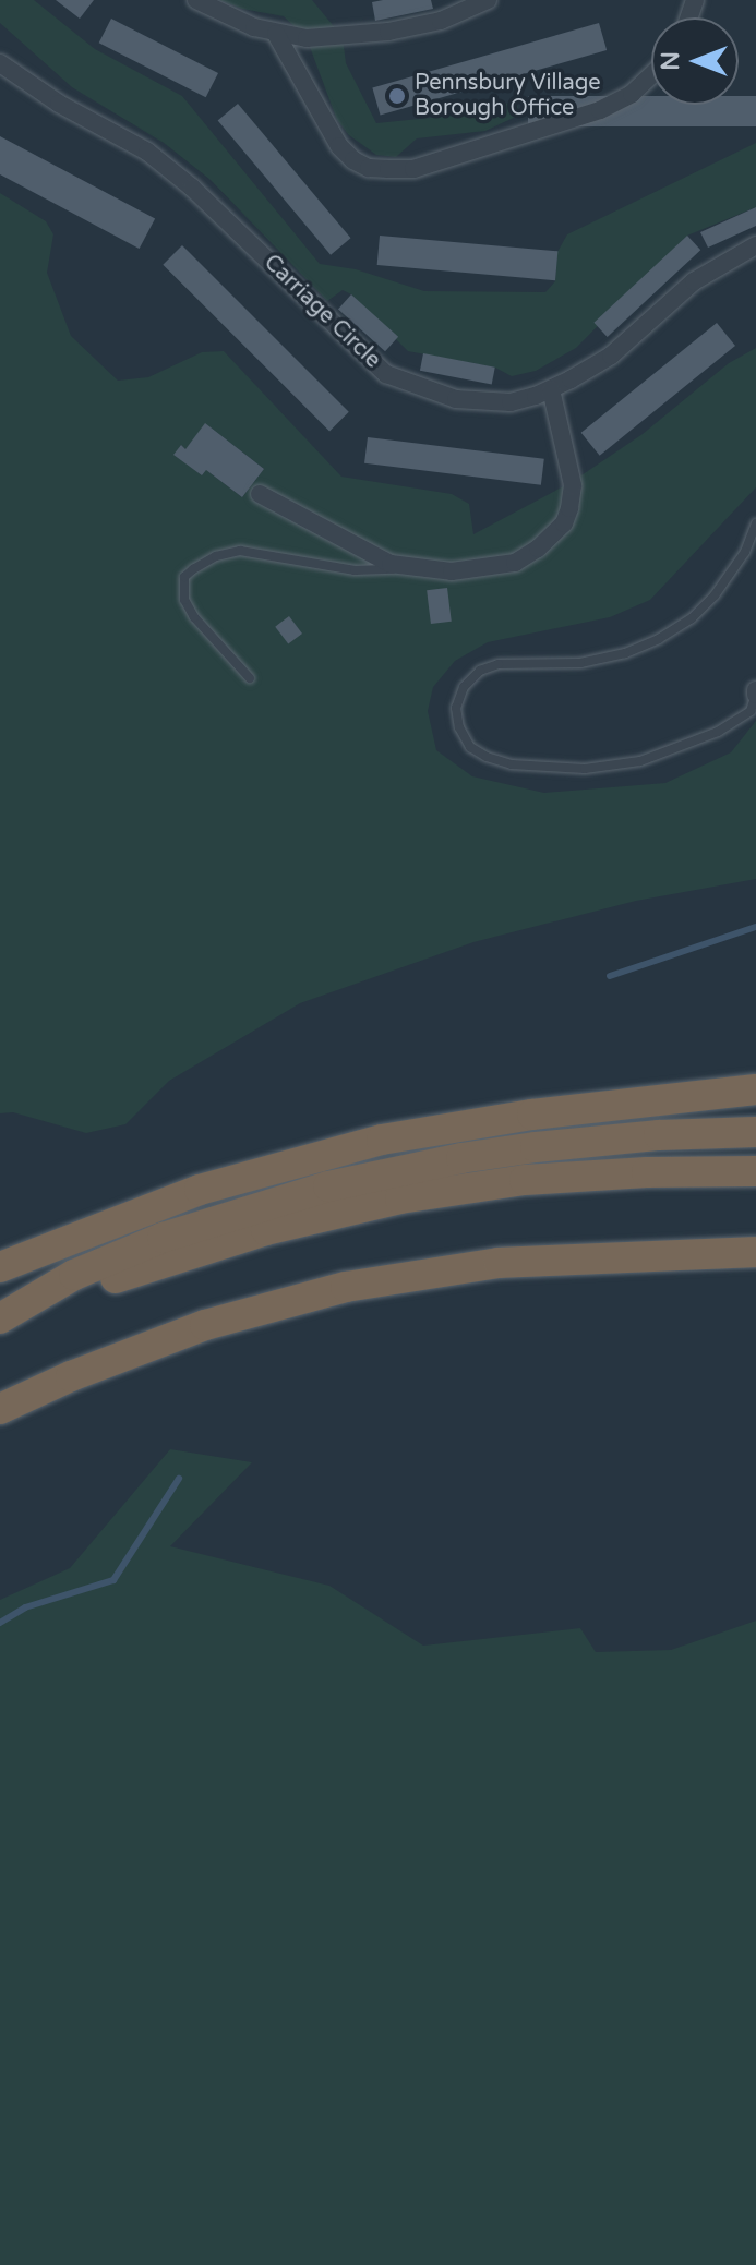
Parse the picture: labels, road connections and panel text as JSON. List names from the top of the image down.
{
  "streets": {
    "street": ["Carriage Circle"]
  },
  "places": ["Pennsbury Village Borough Office"],
  "north": "left"
}
